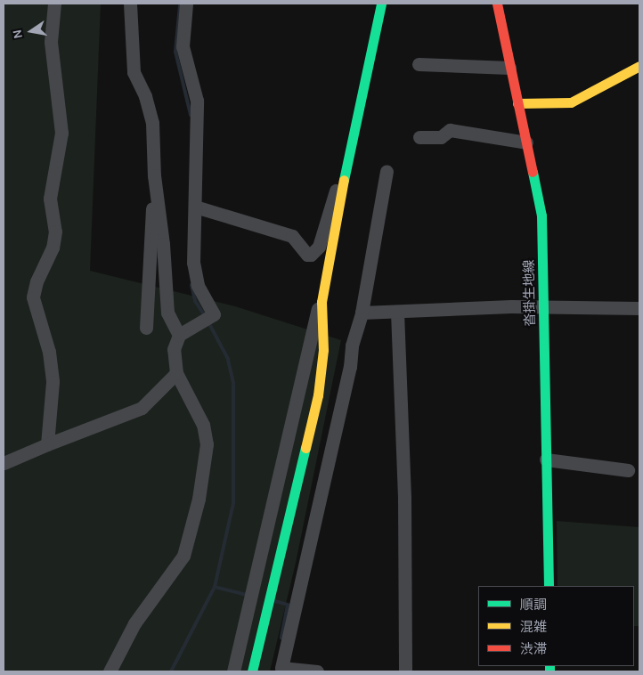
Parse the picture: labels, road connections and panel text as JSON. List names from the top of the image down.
{
  "streets": {
    "main road": ["沓掛生地線"]
  },
  "legend": ["順調", "混雑", "渋滞"],
  "north": "left"
}
